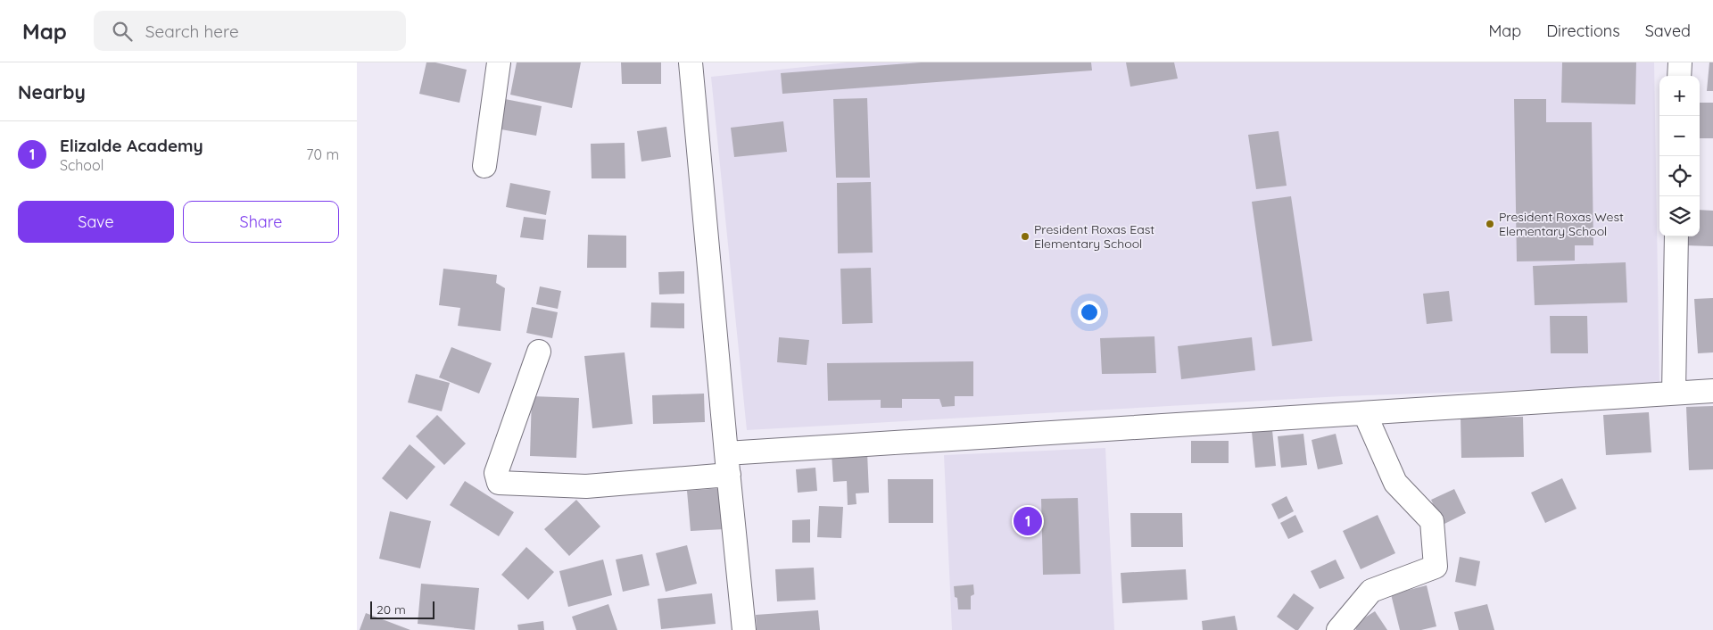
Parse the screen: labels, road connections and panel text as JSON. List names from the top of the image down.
{
  "places": ["President Roxas West Elementary School", "President Roxas East Elementary School"],
  "scale_bar": "20 m",
  "page": {
    "header": "Map",
    "search": "Search here",
    "nav": ["Map", "Directions", "Saved"],
    "heading": "Nearby",
    "map_buttons": ["+", "−"],
    "list": [
      {
        "mark": "1",
        "name": "Elizalde Academy",
        "note": "School",
        "value": "70 m"
      }
    ],
    "buttons": ["Save", "Share"],
    "pins": "1",
    "scale": "20 m"
  }
}
